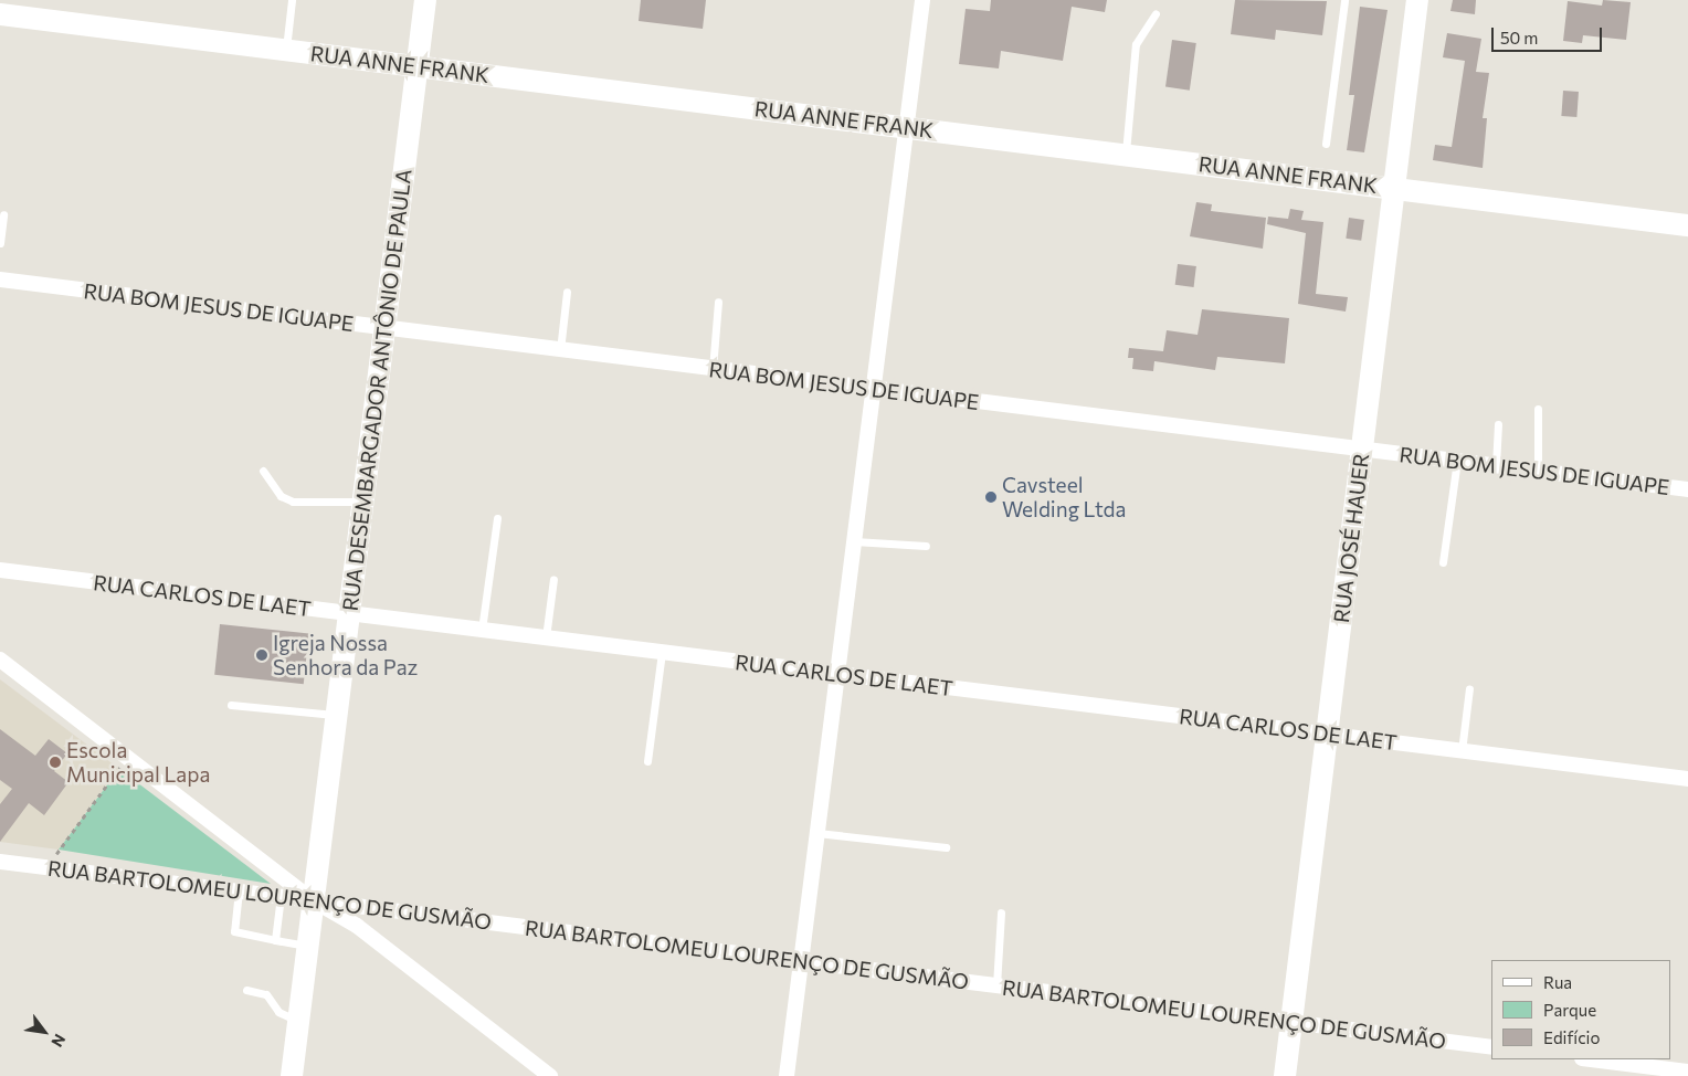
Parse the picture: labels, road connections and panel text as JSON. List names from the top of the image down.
{
  "streets": {
    "main road": ["RUA ANNE FRANK", "RUA DESEMBARGADOR ANTÔNIO DE PAULA", "RUA JOSÉ HAUER"],
    "street": ["RUA BOM JESUS DE IGUAPE", "RUA CARLOS DE LAET", "RUA BARTOLOMEU LOURENÇO DE GUSMÃO"]
  },
  "crossings": [
    ["RUA ANNE FRANK", "RUA DESEMBARGADOR ANTÔNIO DE PAULA"],
    ["RUA ANNE FRANK", "RUA JOSÉ HAUER"],
    ["RUA BOM JESUS DE IGUAPE", "RUA DESEMBARGADOR ANTÔNIO DE PAULA"],
    ["RUA BOM JESUS DE IGUAPE", "RUA JOSÉ HAUER"],
    ["RUA DESEMBARGADOR ANTÔNIO DE PAULA", "RUA CARLOS DE LAET"],
    ["RUA DESEMBARGADOR ANTÔNIO DE PAULA", "RUA BARTOLOMEU LOURENÇO DE GUSMÃO"],
    ["RUA JOSÉ HAUER", "RUA CARLOS DE LAET"],
    ["RUA JOSÉ HAUER", "RUA BARTOLOMEU LOURENÇO DE GUSMÃO"]
  ],
  "places": ["Cavsteel Welding Ltda", "Igreja Nossa Senhora da Paz", "Escola Municipal Lapa"],
  "legend": ["Rua", "Parque", "Edifício"],
  "scale_bar": "50 m",
  "north": "bottom right"
}
